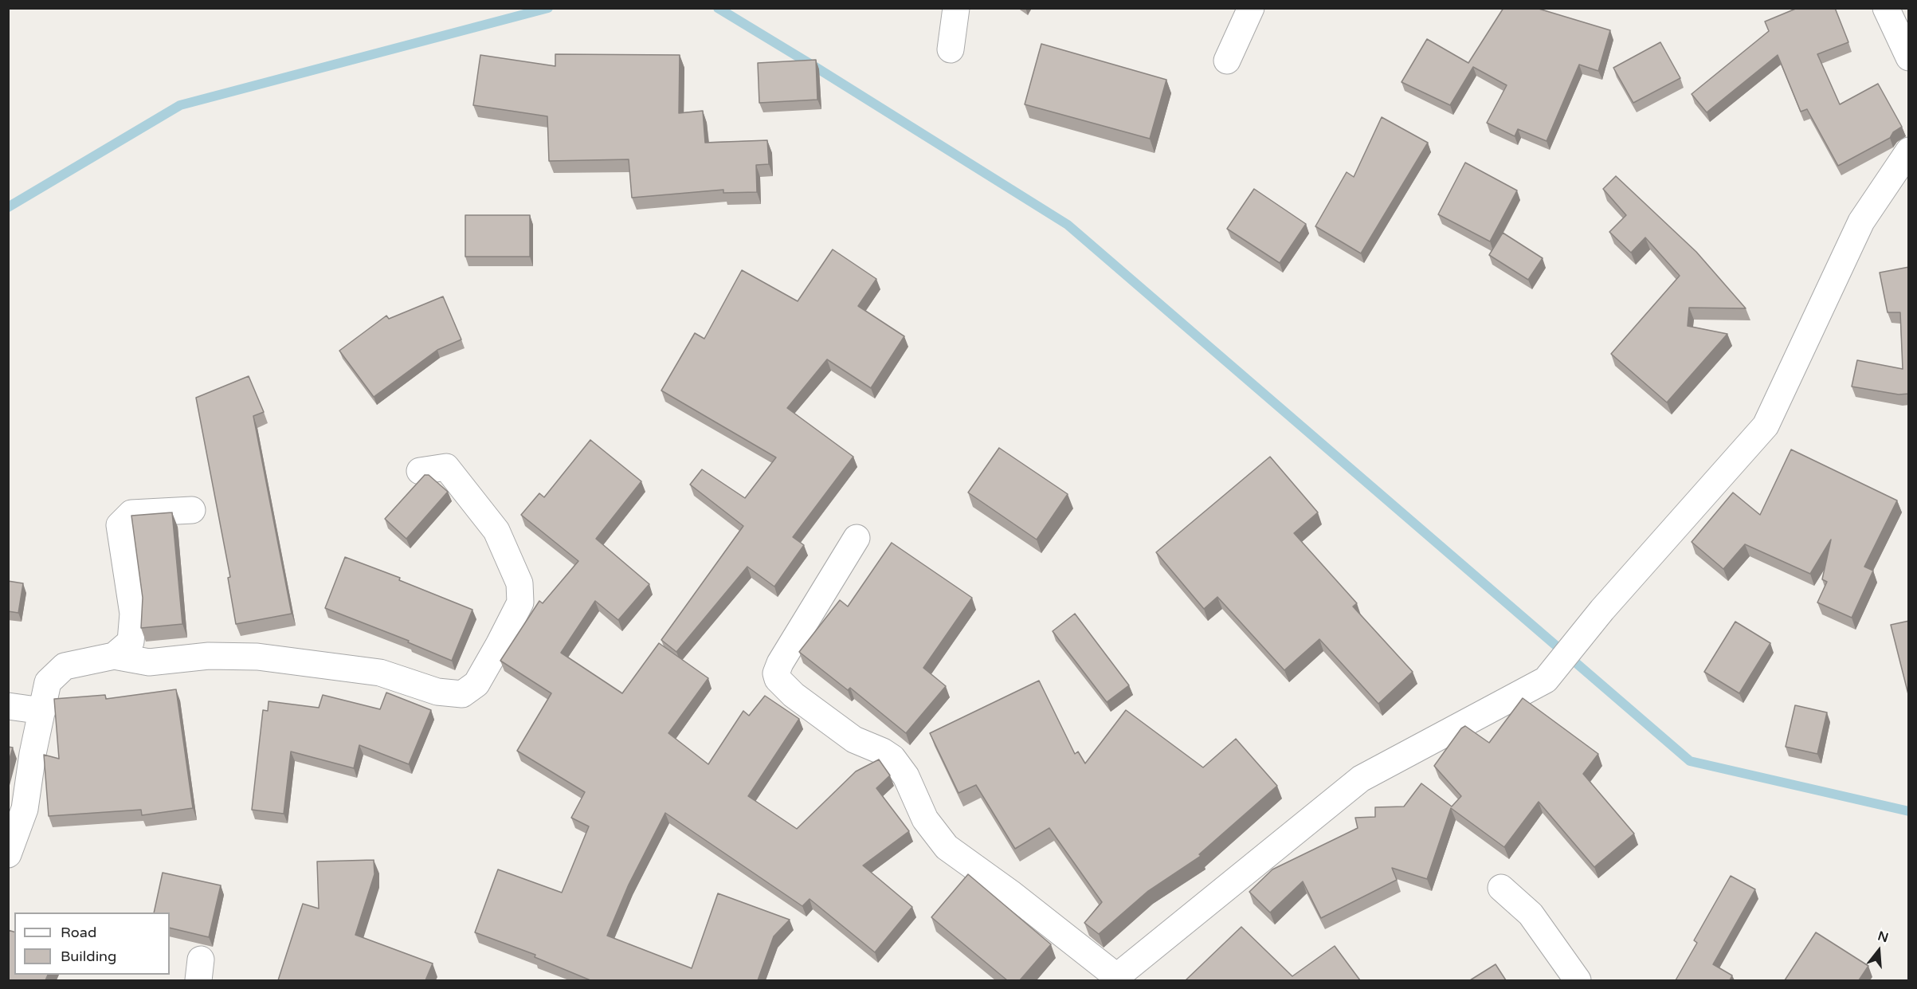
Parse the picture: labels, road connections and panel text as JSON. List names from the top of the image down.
{
  "legend": ["Road", "Building"],
  "north": "top"
}
